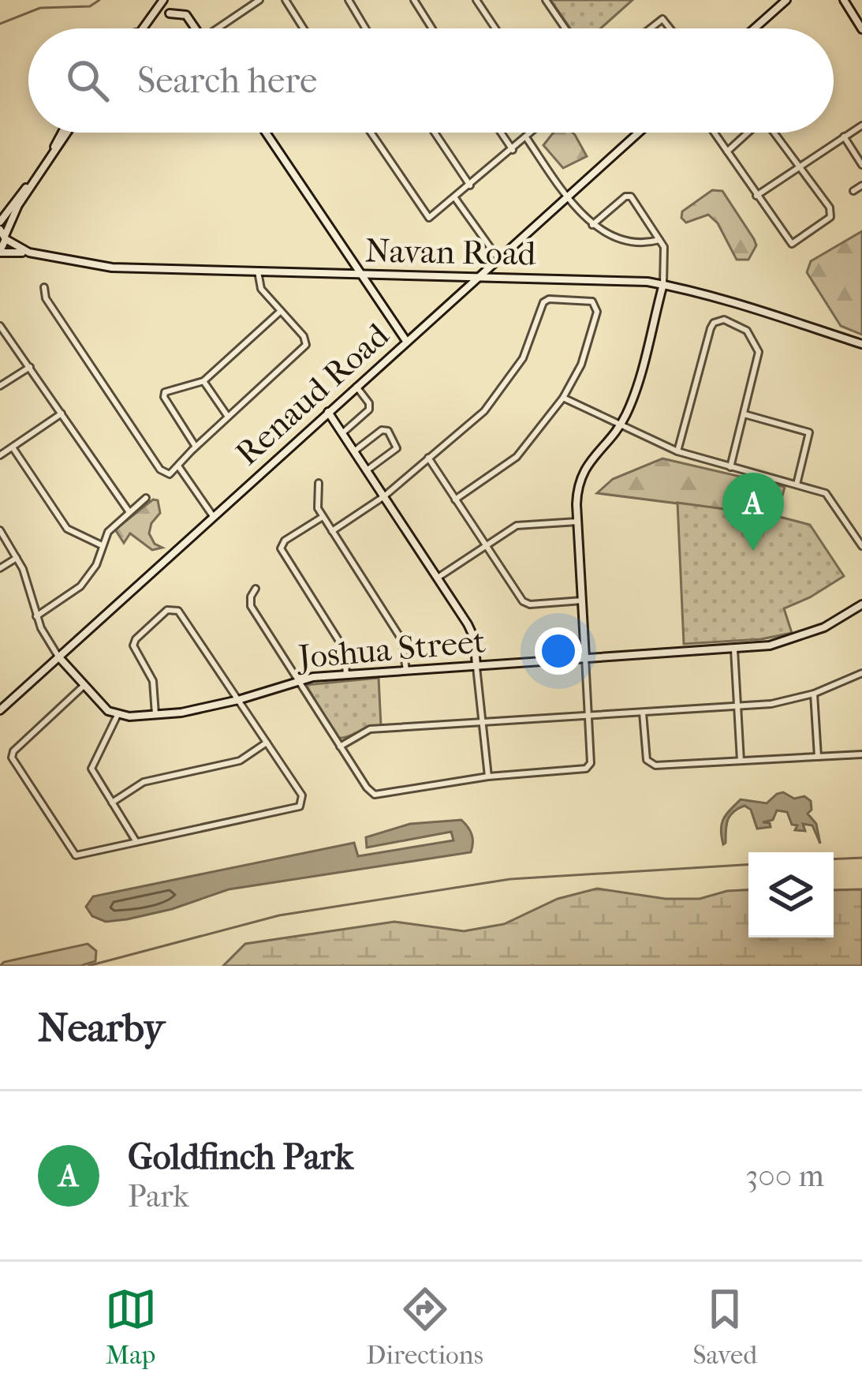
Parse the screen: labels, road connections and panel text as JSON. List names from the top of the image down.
{
  "streets": {
    "street": ["Navan Road", "Renaud Road", "Joshua Street"]
  },
  "crossings": [
    ["Navan Road", "Renaud Road"]
  ],
  "page": {
    "search": "Search here",
    "pins": "A",
    "heading": "Nearby",
    "list": [
      {
        "mark": "A",
        "name": "Goldfinch Park",
        "note": "Park",
        "value": "300 m"
      }
    ],
    "nav": ["Map", "Directions", "Saved"]
  }
}
